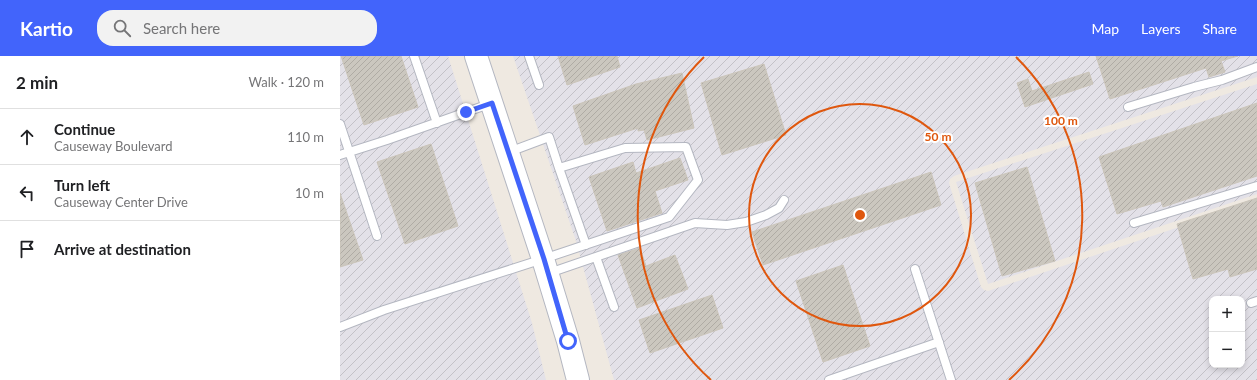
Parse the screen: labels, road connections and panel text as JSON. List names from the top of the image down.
{
  "page": {
    "header": "Kartio",
    "search": "Search here",
    "nav": ["Map", "Layers", "Share"],
    "heading": ["2 min", "Walk · 120 m"],
    "list": [
      ["Continue", "Causeway Boulevard", "110 m"],
      ["Turn left", "Causeway Center Drive", "10 m"],
      "Arrive at destination"
    ],
    "map_buttons": ["+", "−"]
  },
  "rings": ["100 m", "50 m"]
}
